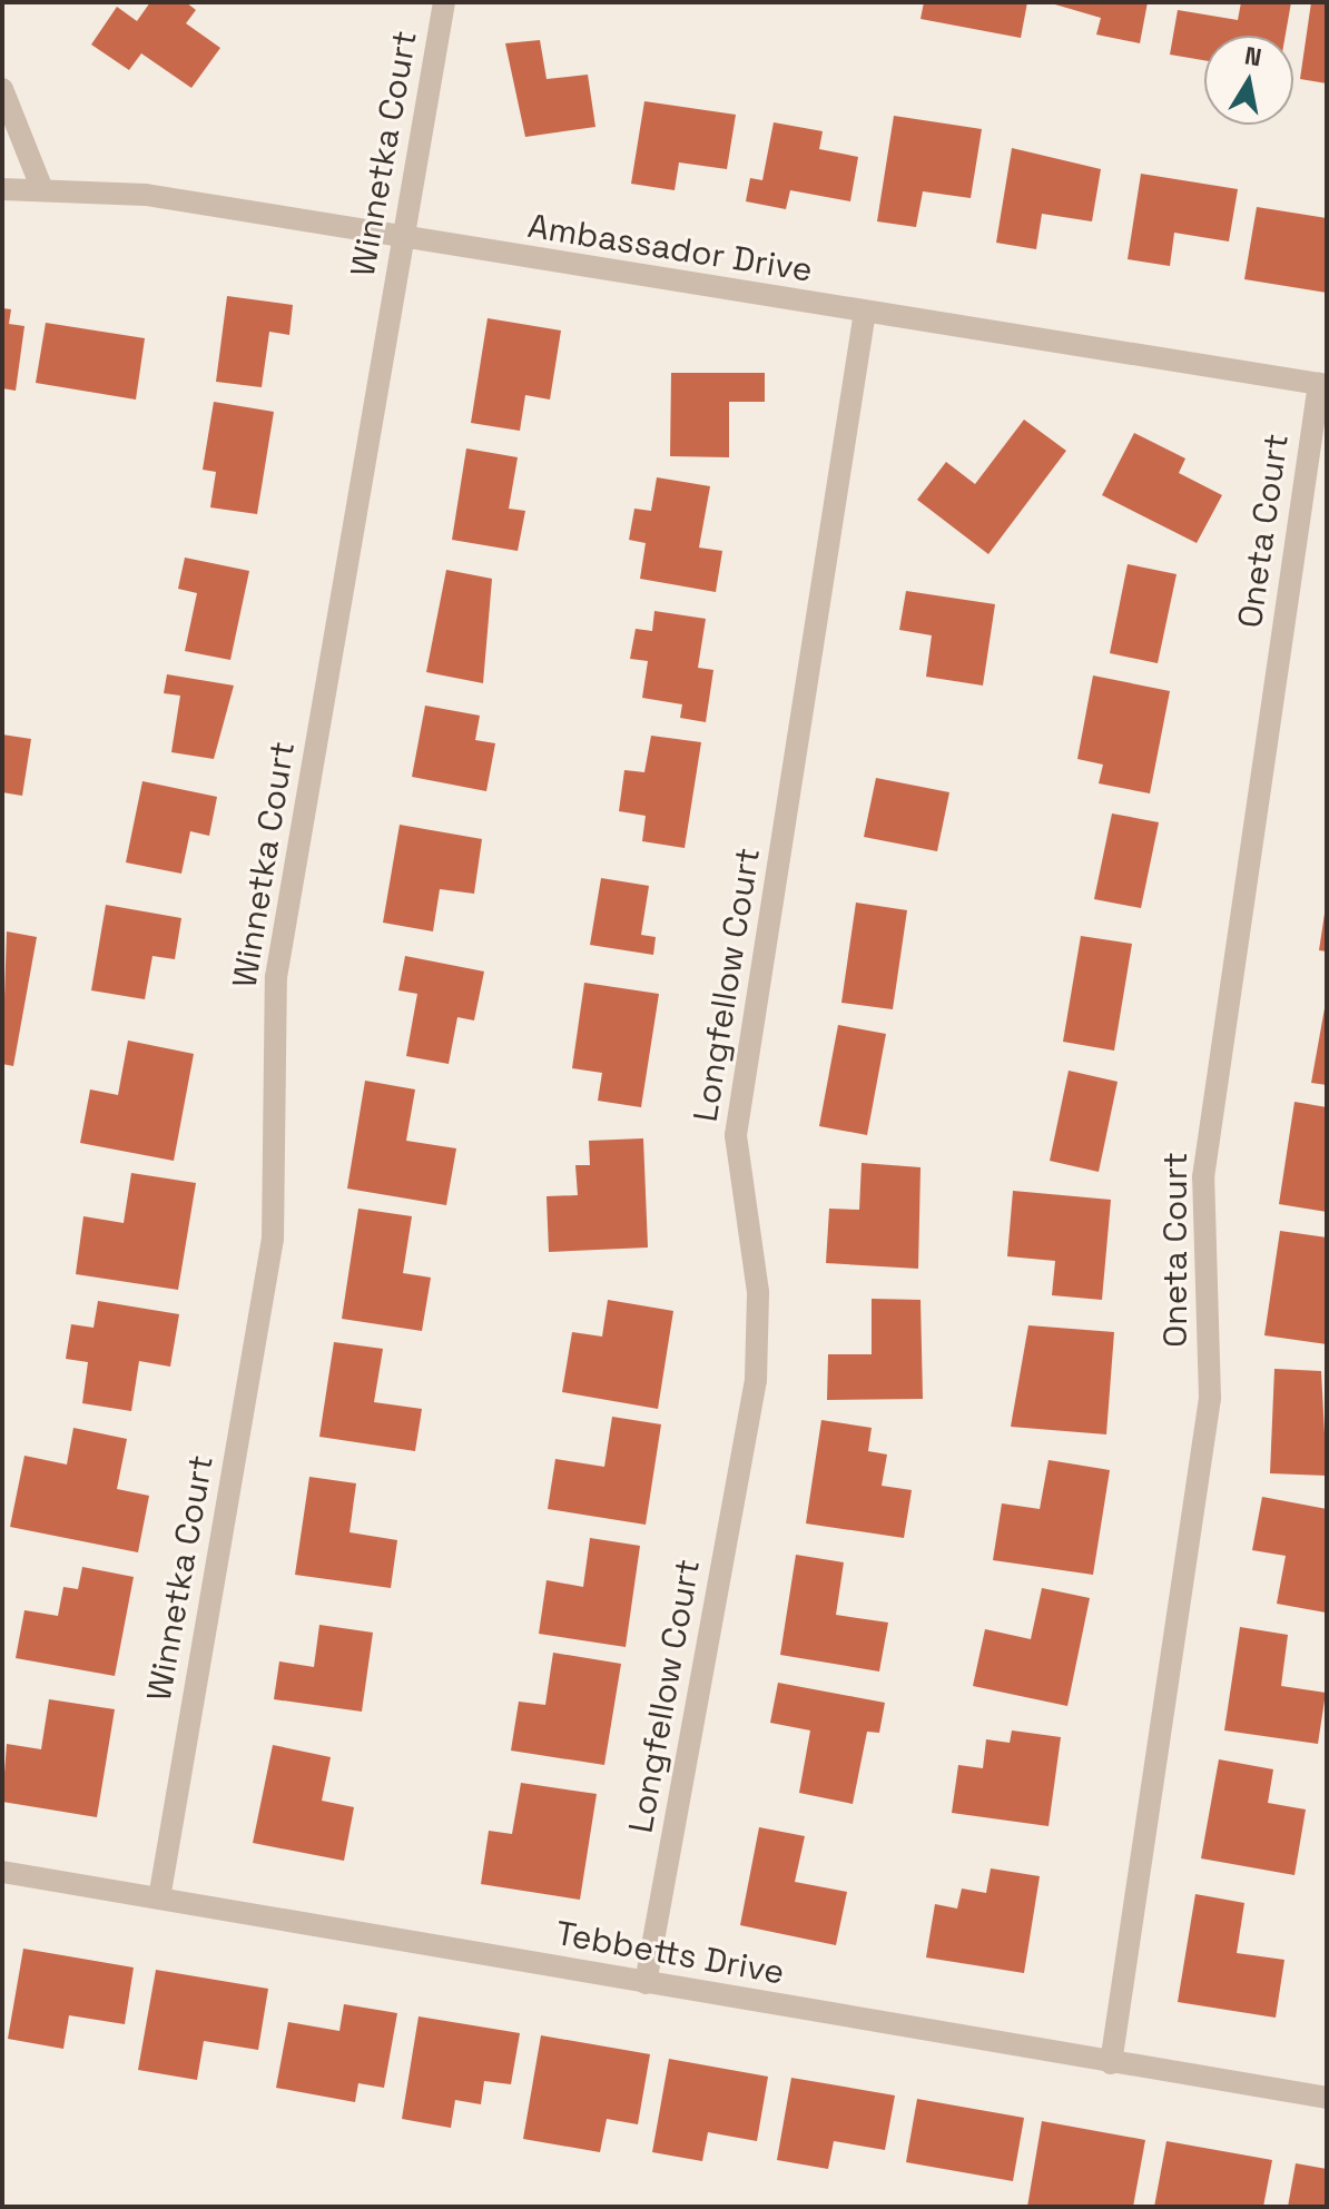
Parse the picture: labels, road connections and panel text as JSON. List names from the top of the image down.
{
  "streets": {
    "street": [
      "Winnetka Court",
      "Ambassador Drive",
      "Oneta Court",
      "Longfellow Court",
      "Tebbetts Drive"
    ]
  },
  "crossings": [
    ["Winnetka Court", "Ambassador Drive"],
    ["Winnetka Court", "Tebbetts Drive"],
    ["Ambassador Drive", "Oneta Court"],
    ["Ambassador Drive", "Longfellow Court"],
    ["Oneta Court", "Tebbetts Drive"],
    ["Longfellow Court", "Tebbetts Drive"]
  ],
  "north": "top"
}
